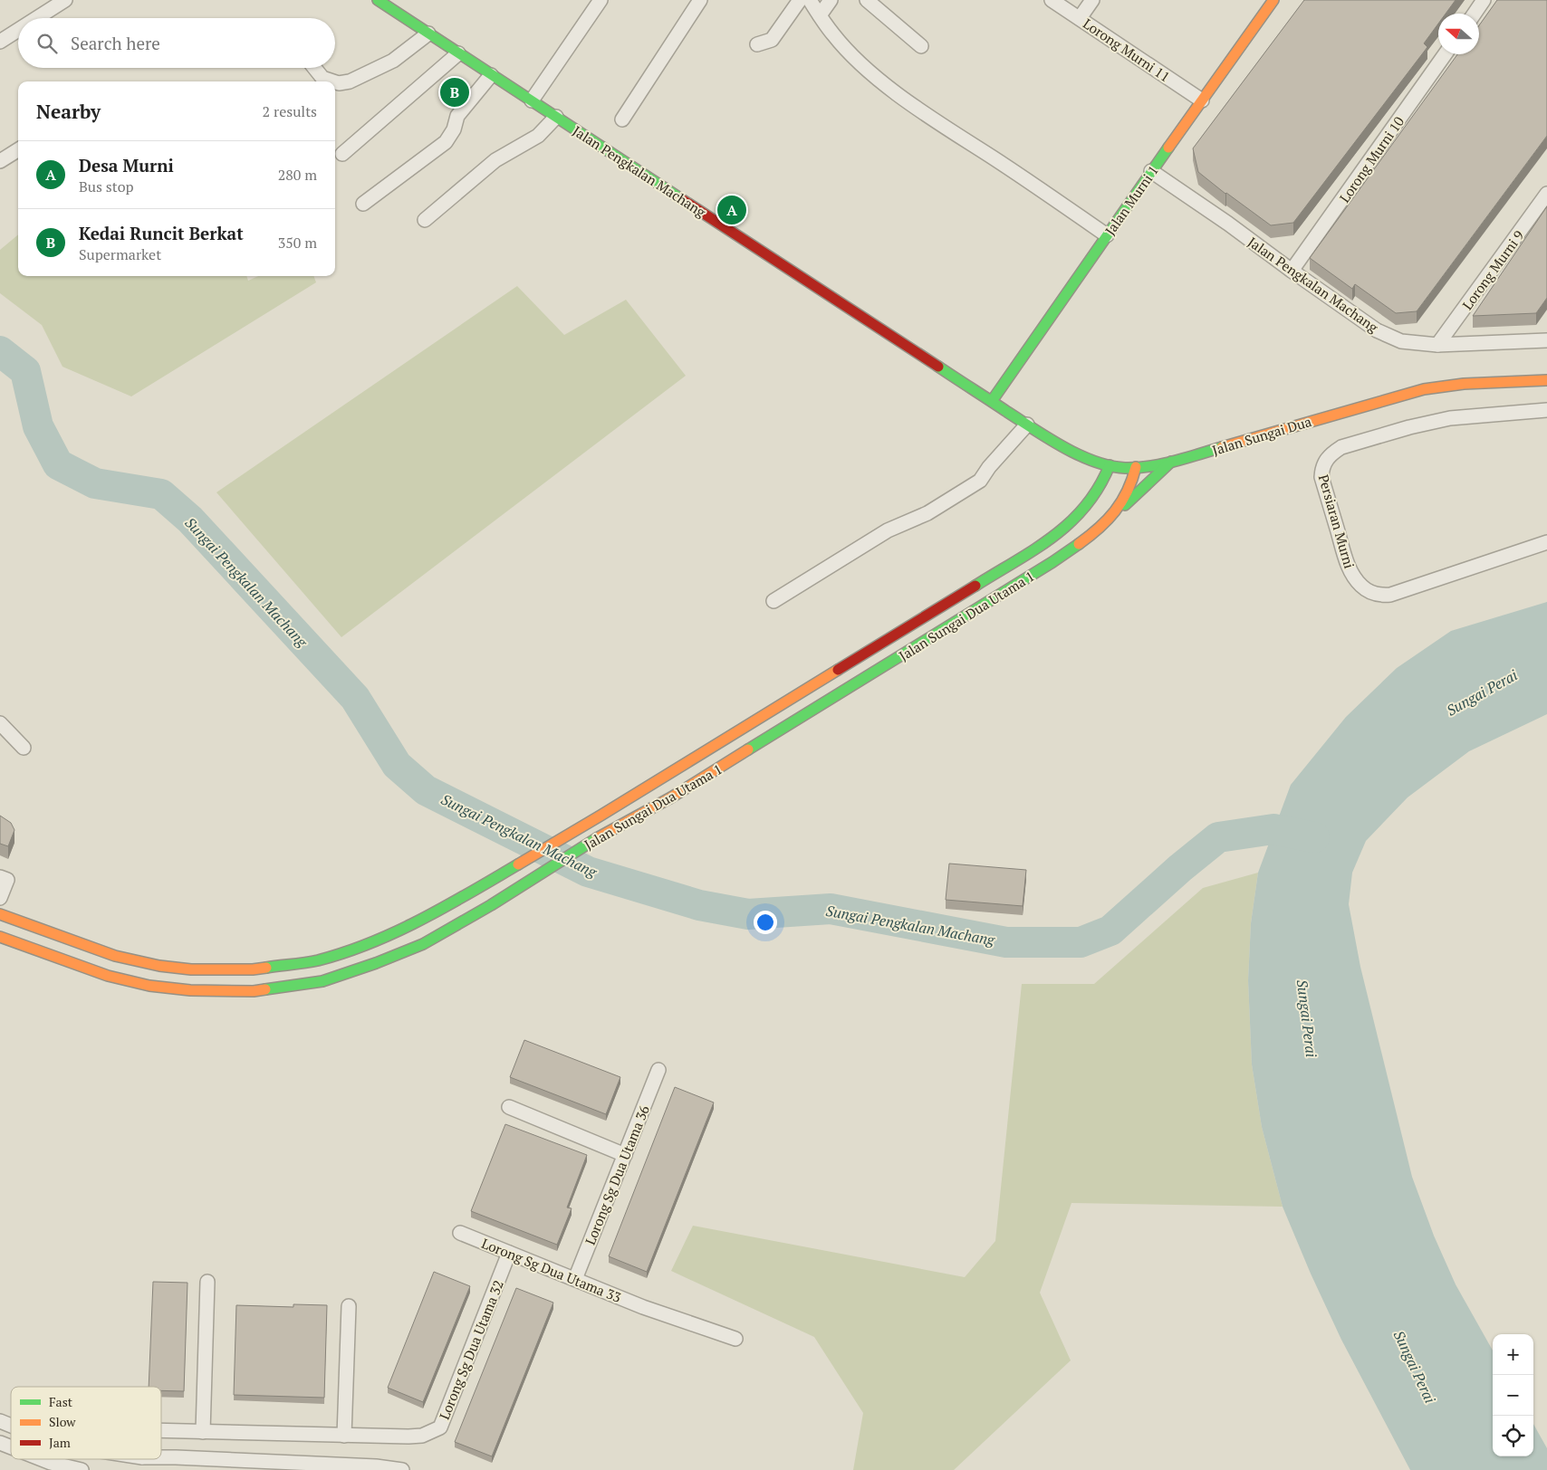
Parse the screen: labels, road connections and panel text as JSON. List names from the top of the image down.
{
  "streets": {
    "street": [
      "Lorong Murni 11",
      "Lorong Murni 10",
      "Jalan Pengkalan Machang",
      "Jalan Murni 1",
      "Lorong Murni 9",
      "Jalan Sungai Dua",
      "Persiaran Murni",
      "Jalan Sungai Dua Utama 1",
      "Lorong Sg Dua Utama 36",
      "Lorong Sg Dua Utama 33",
      "Lorong Sg Dua Utama 32"
    ]
  },
  "crossings": [
    ["Lorong Murni 11", "Jalan Murni 1"],
    ["Lorong Murni 10", "Jalan Pengkalan Machang"],
    ["Jalan Pengkalan Machang", "Jalan Murni 1"],
    ["Jalan Pengkalan Machang", "Lorong Murni 9"],
    ["Jalan Pengkalan Machang", "Jalan Sungai Dua"],
    ["Jalan Murni 1", "Jalan Sungai Dua"],
    ["Jalan Sungai Dua", "Jalan Sungai Dua Utama 1"],
    ["Lorong Sg Dua Utama 36", "Lorong Sg Dua Utama 33"],
    ["Lorong Sg Dua Utama 33", "Lorong Sg Dua Utama 32"]
  ],
  "water": ["Sungai Pengkalan Machang", "Sungai Perai"],
  "legend": ["Fast", "Slow", "Jam"],
  "north": "left",
  "page": {
    "search": "Search here",
    "pins": ["B", "A"],
    "heading": ["Nearby", "2 results"],
    "list": [
      {
        "mark": "A",
        "name": "Desa Murni",
        "note": "Bus stop",
        "value": "280 m"
      },
      {
        "mark": "B",
        "name": "Kedai Runcit Berkat",
        "note": "Supermarket",
        "value": "350 m"
      }
    ],
    "map_buttons": ["+", "−"]
  }
}
